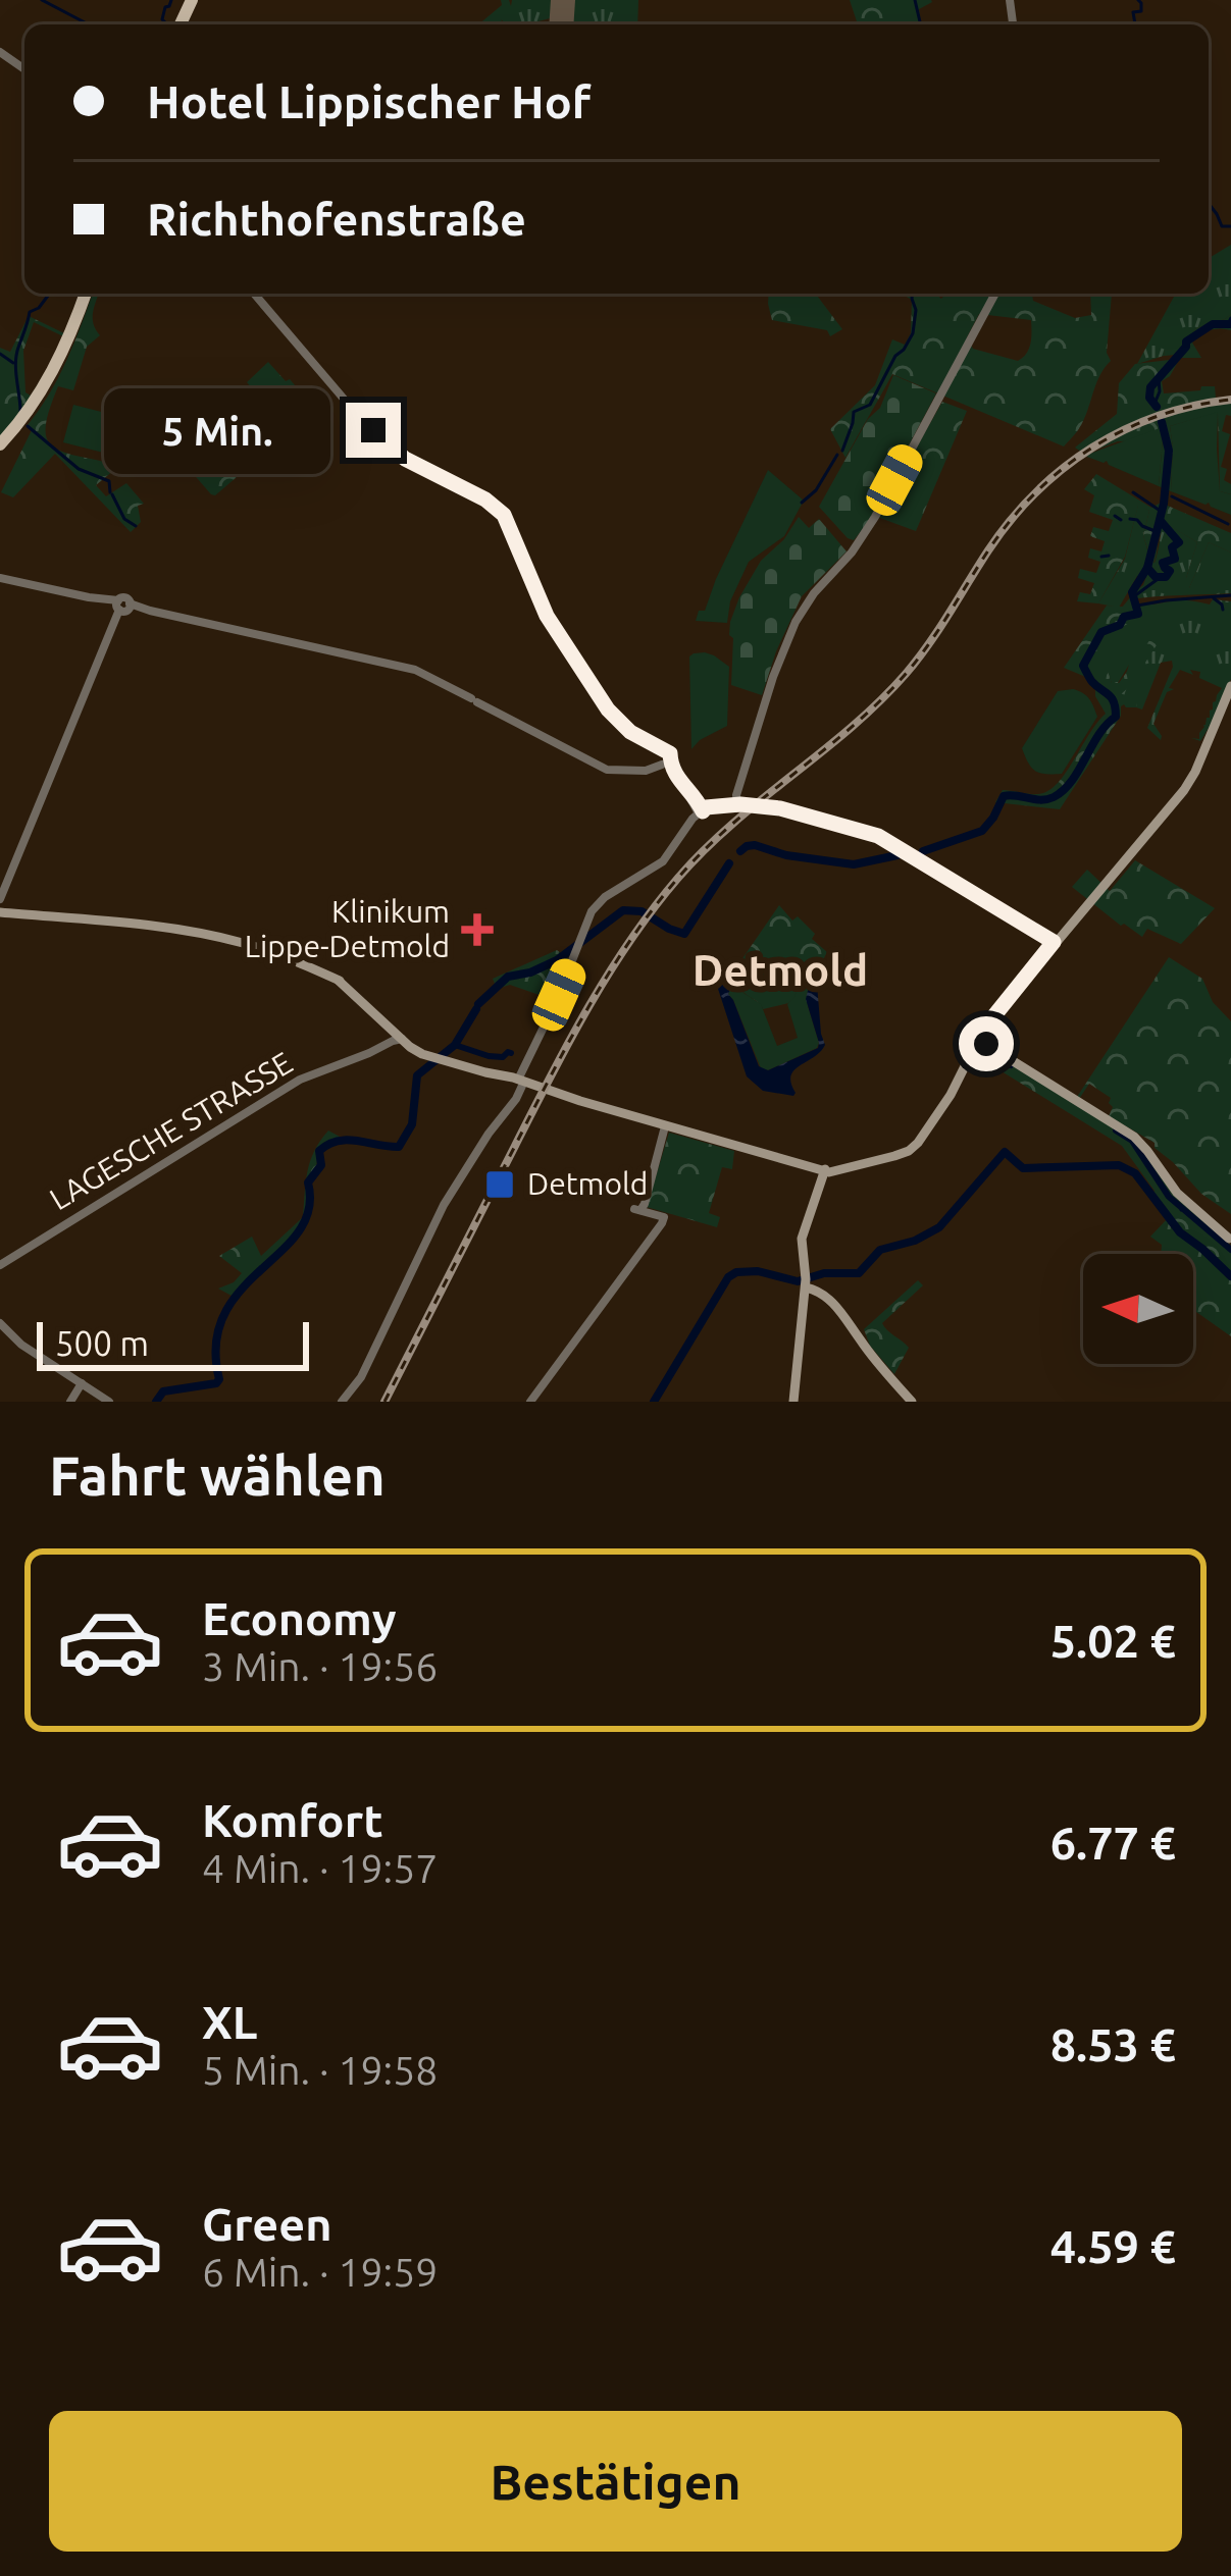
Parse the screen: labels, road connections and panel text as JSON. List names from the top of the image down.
{
  "streets": {
    "street": ["LAGESCHE STRASSE"]
  },
  "districts": ["Detmold"],
  "places": {
    "health": ["Klinikum Lippe-Detmold"],
    "transit": ["Detmold"]
  },
  "scale_bar": "500 m",
  "north": "left",
  "page": {
    "banner": ["Hotel Lippischer Hof", "Richthofenstraße"],
    "bubble": "5 Min.",
    "scale": "500 m",
    "heading": "Fahrt wählen",
    "list": [
      {
        "name": "Economy",
        "note": "3 Min. · 19:56",
        "value": "5.02 €"
      },
      {
        "name": "Komfort",
        "note": "4 Min. · 19:57",
        "value": "6.77 €"
      },
      {
        "name": "XL",
        "note": "5 Min. · 19:58",
        "value": "8.53 €"
      },
      {
        "name": "Green",
        "note": "6 Min. · 19:59",
        "value": "4.59 €"
      }
    ],
    "buttons": "Bestätigen"
  }
}
